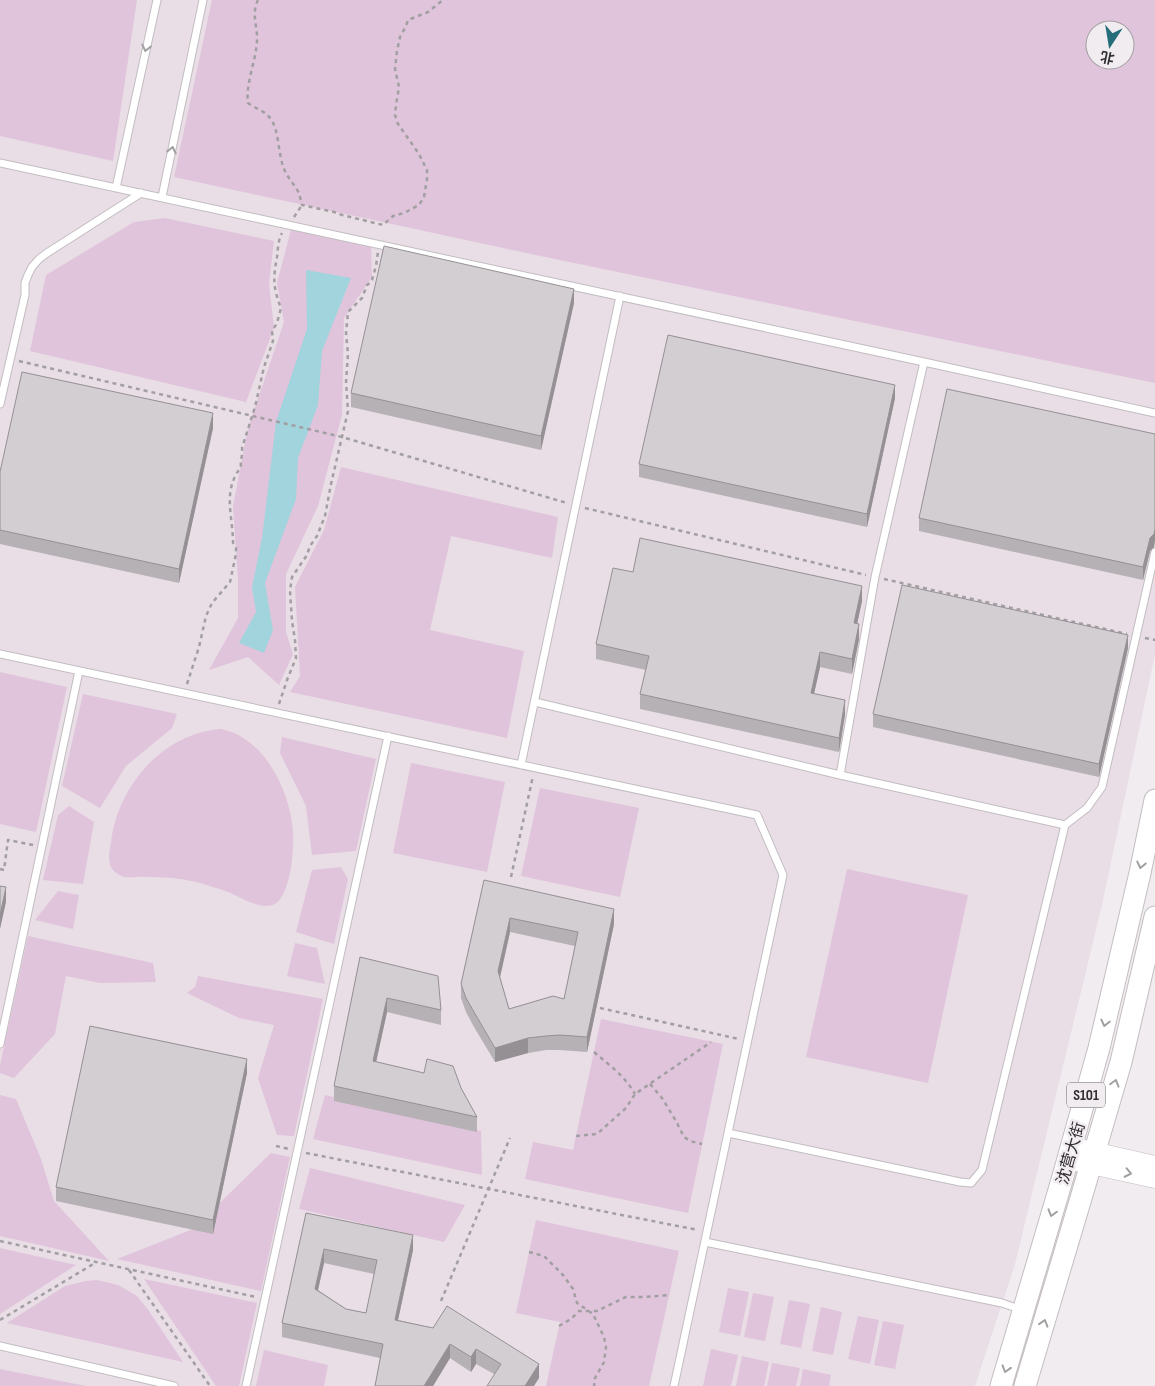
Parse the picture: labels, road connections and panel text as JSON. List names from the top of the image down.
{
  "streets": {
    "main road": ["S101", "沈营大街"]
  },
  "north": "bottom"
}
